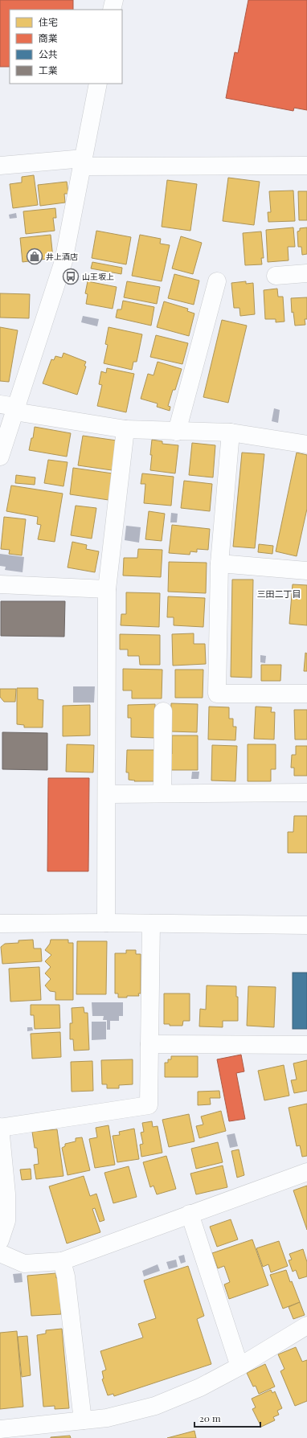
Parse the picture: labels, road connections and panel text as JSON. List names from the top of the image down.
{
  "districts": ["三田二丁目"],
  "places": {
    "shop": ["井上酒店"],
    "bus stop": ["山王坂上"]
  },
  "legend": [
    "住宅",
    "商業",
    "公共",
    "工業"
  ],
  "scale_bar": "20 m"
}
